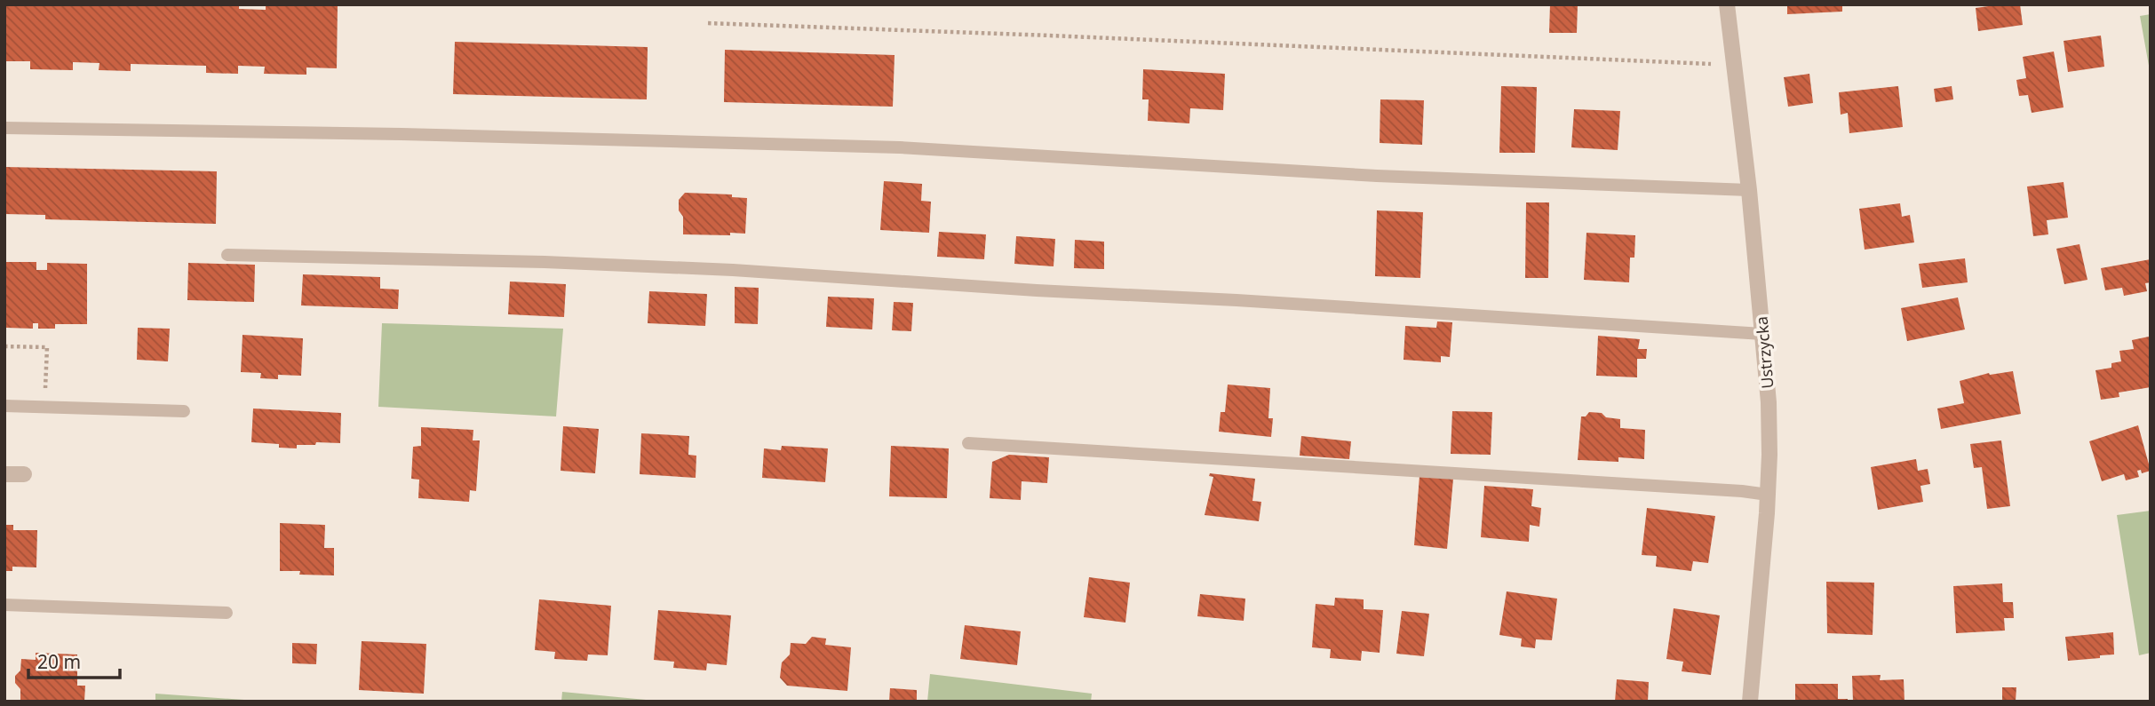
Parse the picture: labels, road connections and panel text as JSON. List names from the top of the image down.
{
  "streets": {
    "street": ["Ustrzycka"]
  },
  "scale_bar": "20 m"
}
